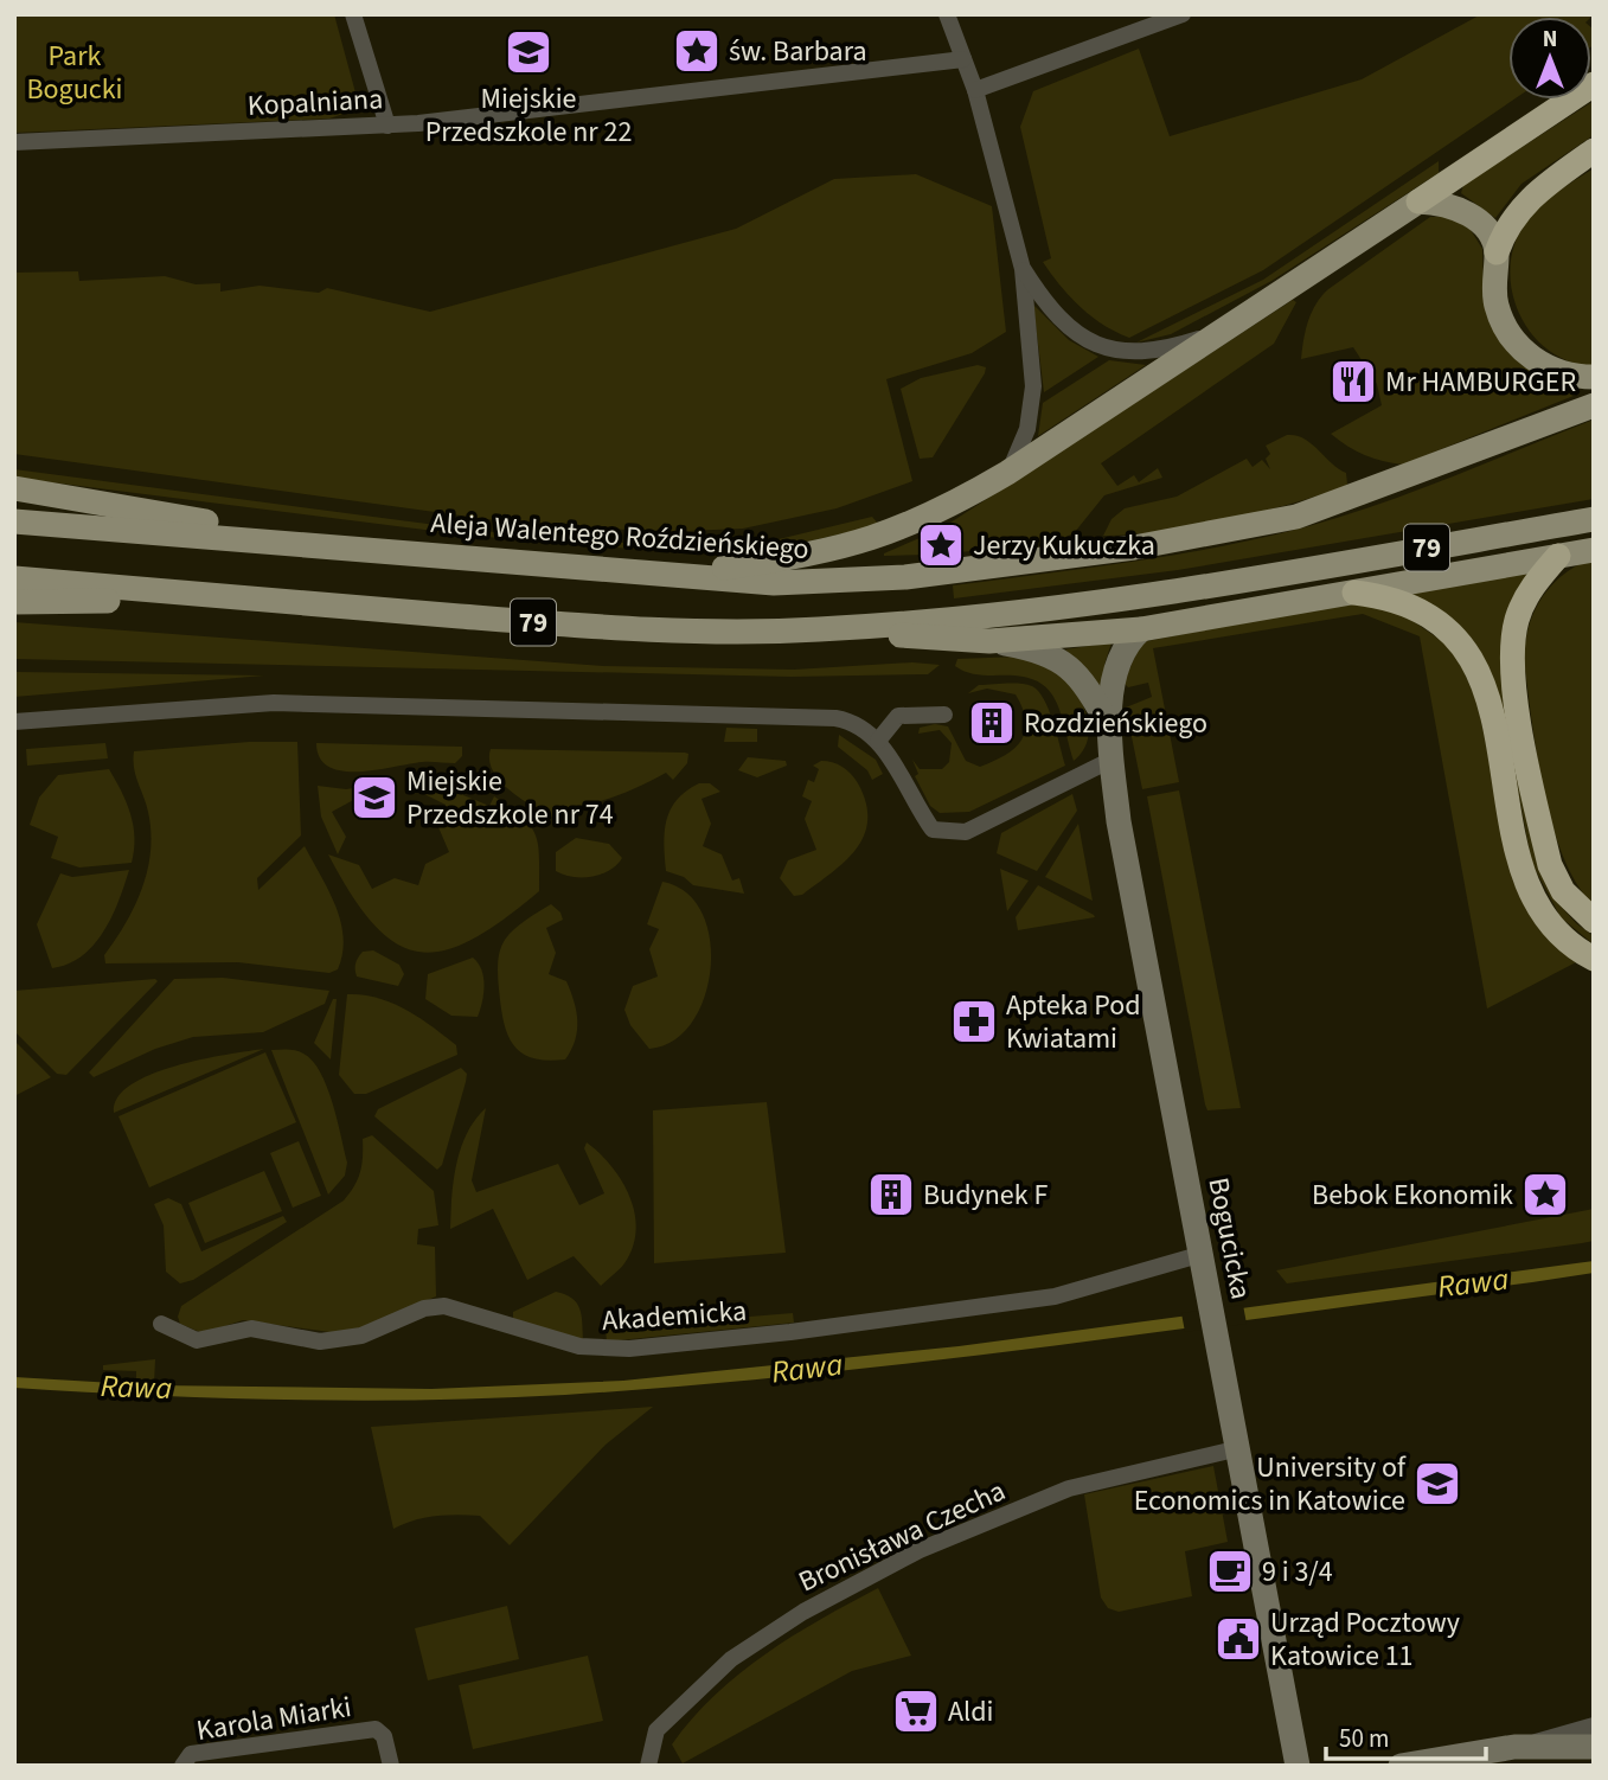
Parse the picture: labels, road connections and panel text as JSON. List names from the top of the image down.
{
  "streets": {
    "main road": ["Aleja Walentego Roździeńskiego", "79"],
    "street": [
      "Kopalniana",
      "Bogucicka",
      "Akademicka",
      "Bronisława Czecha",
      "Karola Miarki"
    ]
  },
  "crossings": [
    ["79", "Bogucicka"],
    ["Bogucicka", "Akademicka"],
    ["Bogucicka", "Bronisława Czecha"]
  ],
  "water": ["Rawa"],
  "parks": ["Park Bogucki"],
  "places": {
    "place": ["św. Barbara", "Jerzy Kukuczka", "Bebok Ekonomik"],
    "school or university": ["Miejskie Przedszkole nr 22", "Miejskie Przedszkole nr 74", "University of Economics in Katowice"],
    "restaurant": ["Mr HAMBURGER"],
    "building": ["Rozdzieńskiego", "Budynek F"],
    "pharmacy": ["Apteka Pod Kwiatami"],
    "cafe": ["9 i 3/4"],
    "public building": ["Urząd Pocztowy Katowice 11"],
    "supermarket": ["Aldi"]
  },
  "scale_bar": "50 m",
  "north": "top"
}
